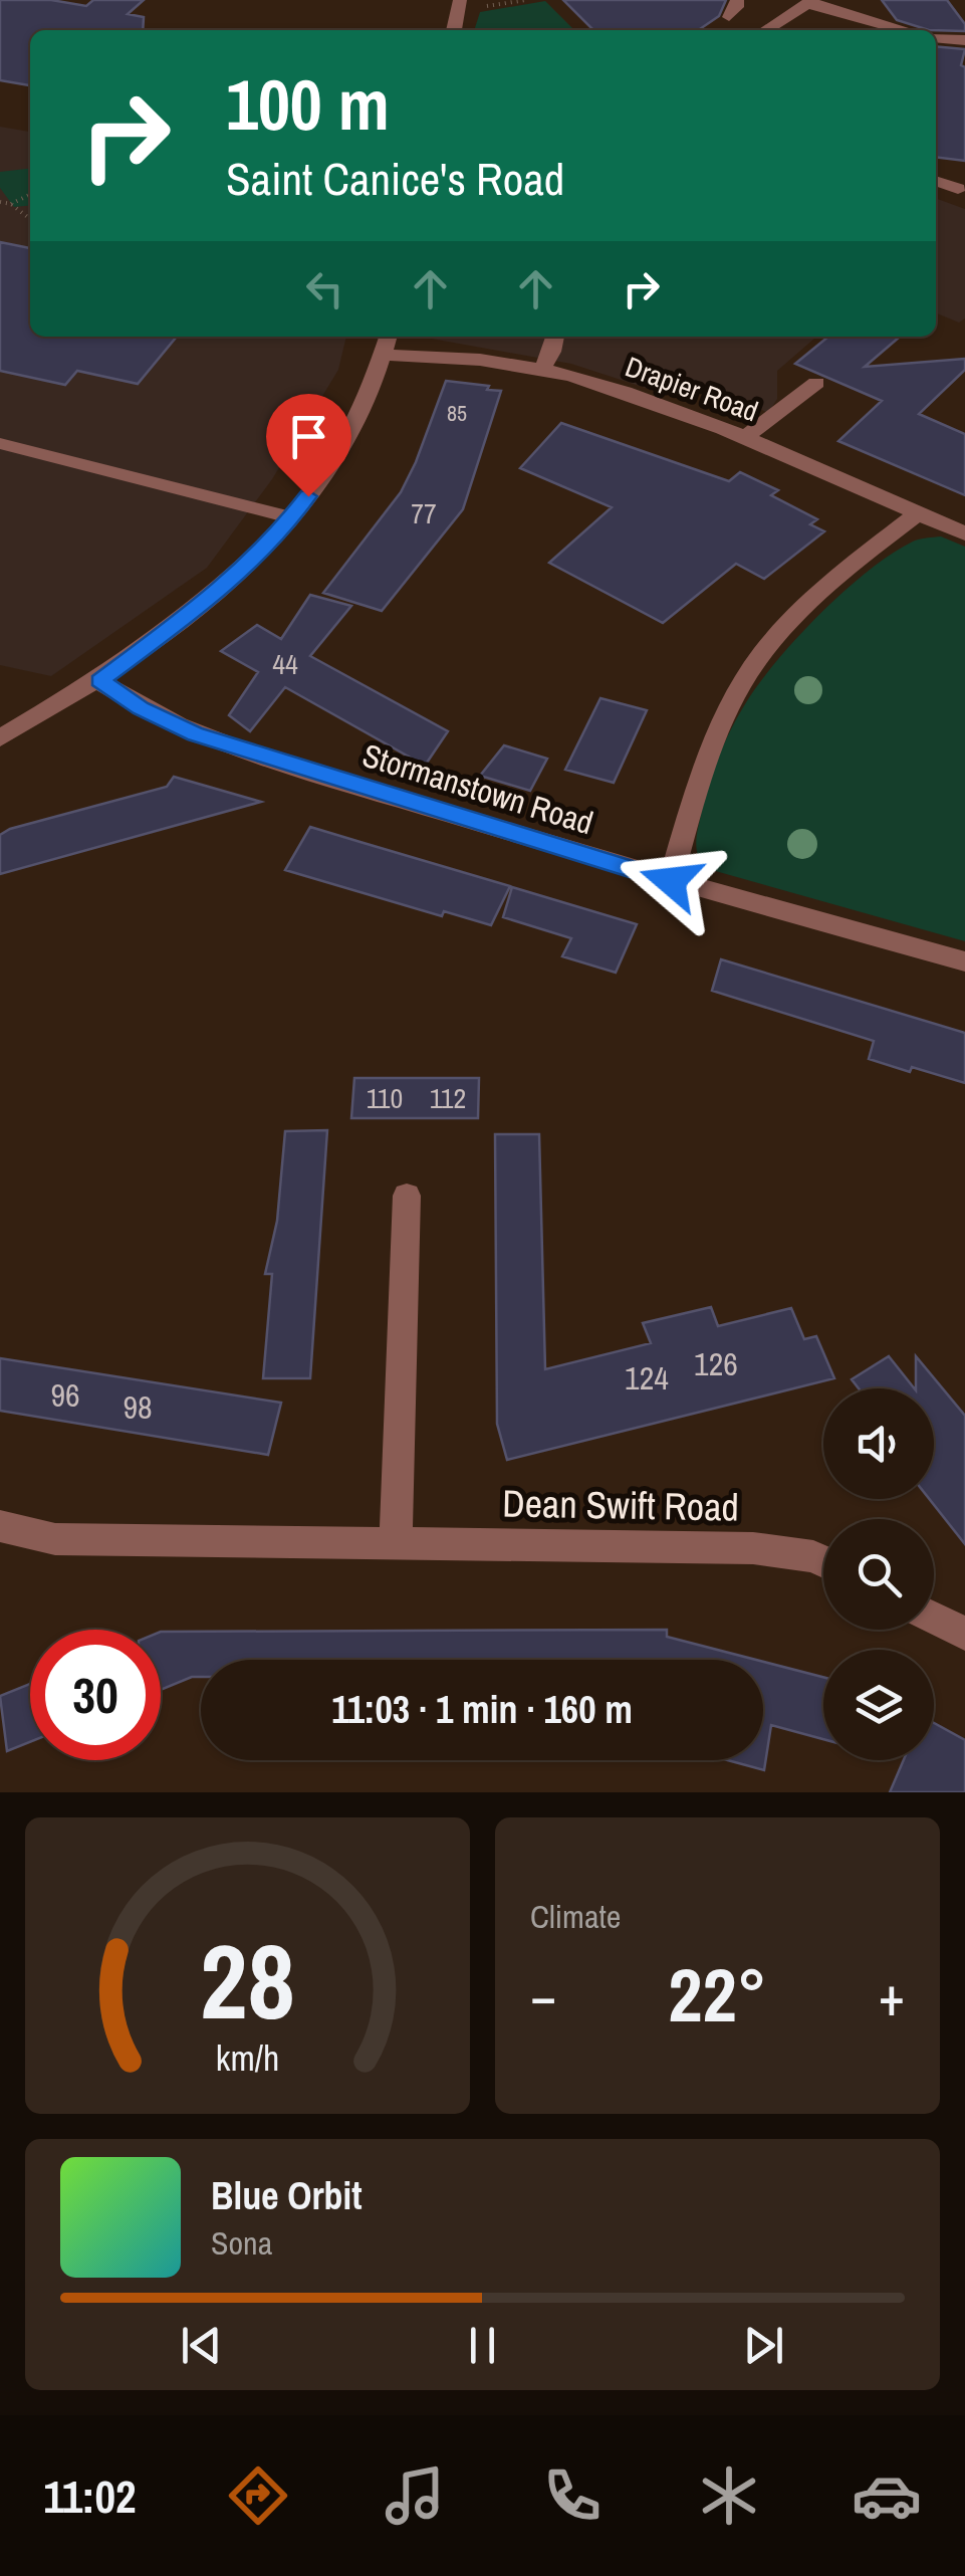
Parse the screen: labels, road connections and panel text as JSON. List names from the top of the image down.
{
  "streets": {
    "street": ["Drapier Road", "Stormanstown Road", "Dean Swift Road"]
  },
  "house_numbers": [
    "85",
    "77",
    "44",
    "110",
    "112",
    "126",
    "124",
    "96",
    "98"
  ],
  "page": {
    "turn": ["100 m", "Saint Canice's Road"],
    "limit": "30",
    "trip": "11:03 · 1 min · 160 m",
    "tile": "Climate",
    "heat": ["−", "22°", "+"],
    "song": ["Blue Orbit", "Sona"],
    "tabs": "11:02",
    "gauge": ["28", "km/h"]
  }
}
